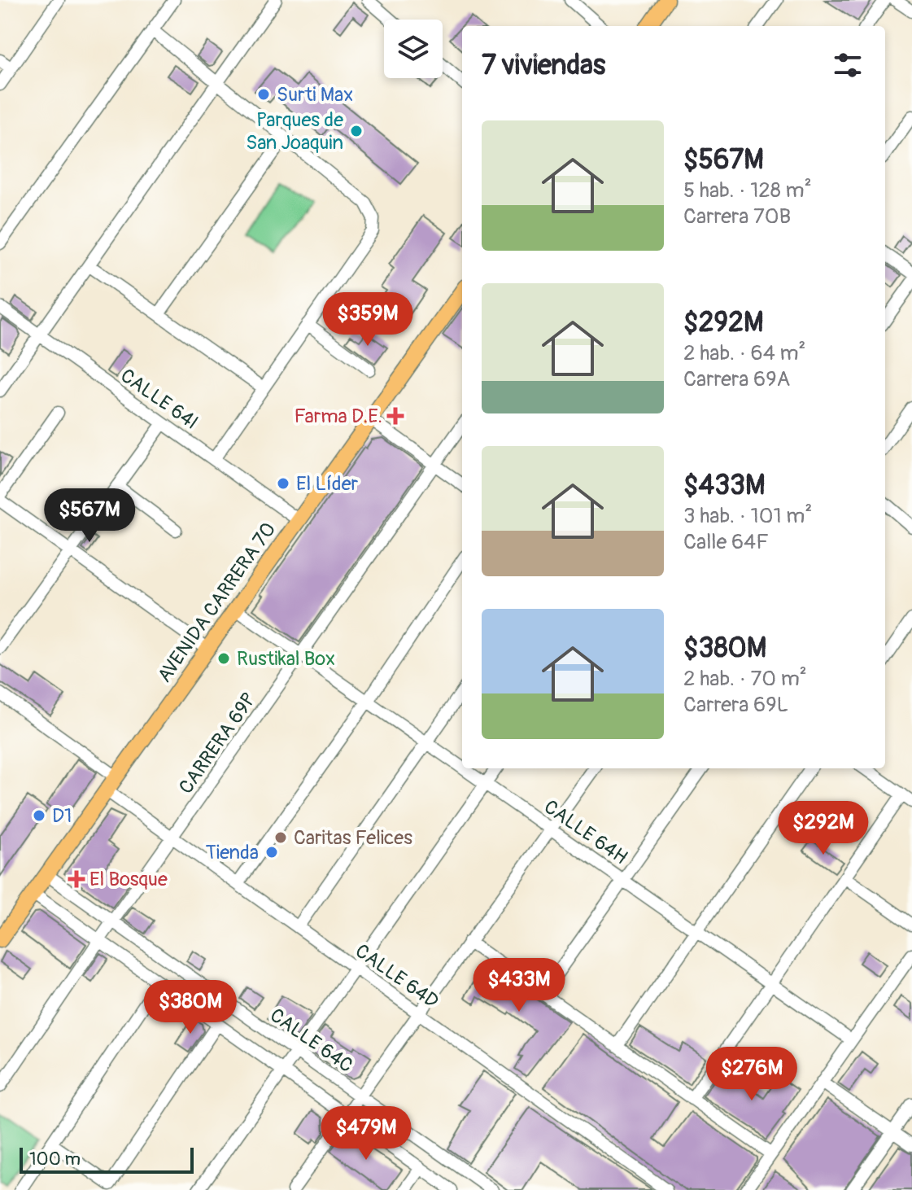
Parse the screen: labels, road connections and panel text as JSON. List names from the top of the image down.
{
  "streets": {
    "main road": ["AVENIDA CARRERA 70"],
    "street": [
      "CALLE 64I",
      "CARRERA 69P",
      "CALLE 64H",
      "CALLE 64D",
      "CALLE 64C"
    ]
  },
  "crossings": [
    ["CALLE 64I", "AVENIDA CARRERA 70"],
    ["AVENIDA CARRERA 70", "CALLE 64H"],
    ["AVENIDA CARRERA 70", "CALLE 64D"],
    ["AVENIDA CARRERA 70", "CALLE 64C"],
    ["CARRERA 69P", "CALLE 64H"],
    ["CARRERA 69P", "CALLE 64D"],
    ["CARRERA 69P", "CALLE 64C"]
  ],
  "places": {
    "other": [
      "Surti Max",
      "Parques de San Joaquin",
      "El Líder",
      "Rustikal Box",
      "D1",
      "Caritas Felices",
      "Tienda"
    ],
    "health": ["Farma D.E.", "El Bosque"]
  },
  "scale_bar": "100 m",
  "page": {
    "heading": "7 viviendas",
    "list": [
      {
        "name": "$567M",
        "note": "5 hab. · 128 m² · Carrera 70B"
      },
      {
        "name": "$292M",
        "note": "2 hab. · 64 m² · Carrera 69A"
      },
      {
        "name": "$433M",
        "note": "3 hab. · 101 m² · Calle 64F"
      },
      {
        "name": "$380M",
        "note": "2 hab. · 70 m² · Carrera 69L"
      }
    ],
    "price": [
      "$359M",
      "$567M",
      "$292M",
      "$433M",
      "$380M",
      "$276M",
      "$479M"
    ],
    "scale": "100 m"
  }
}
